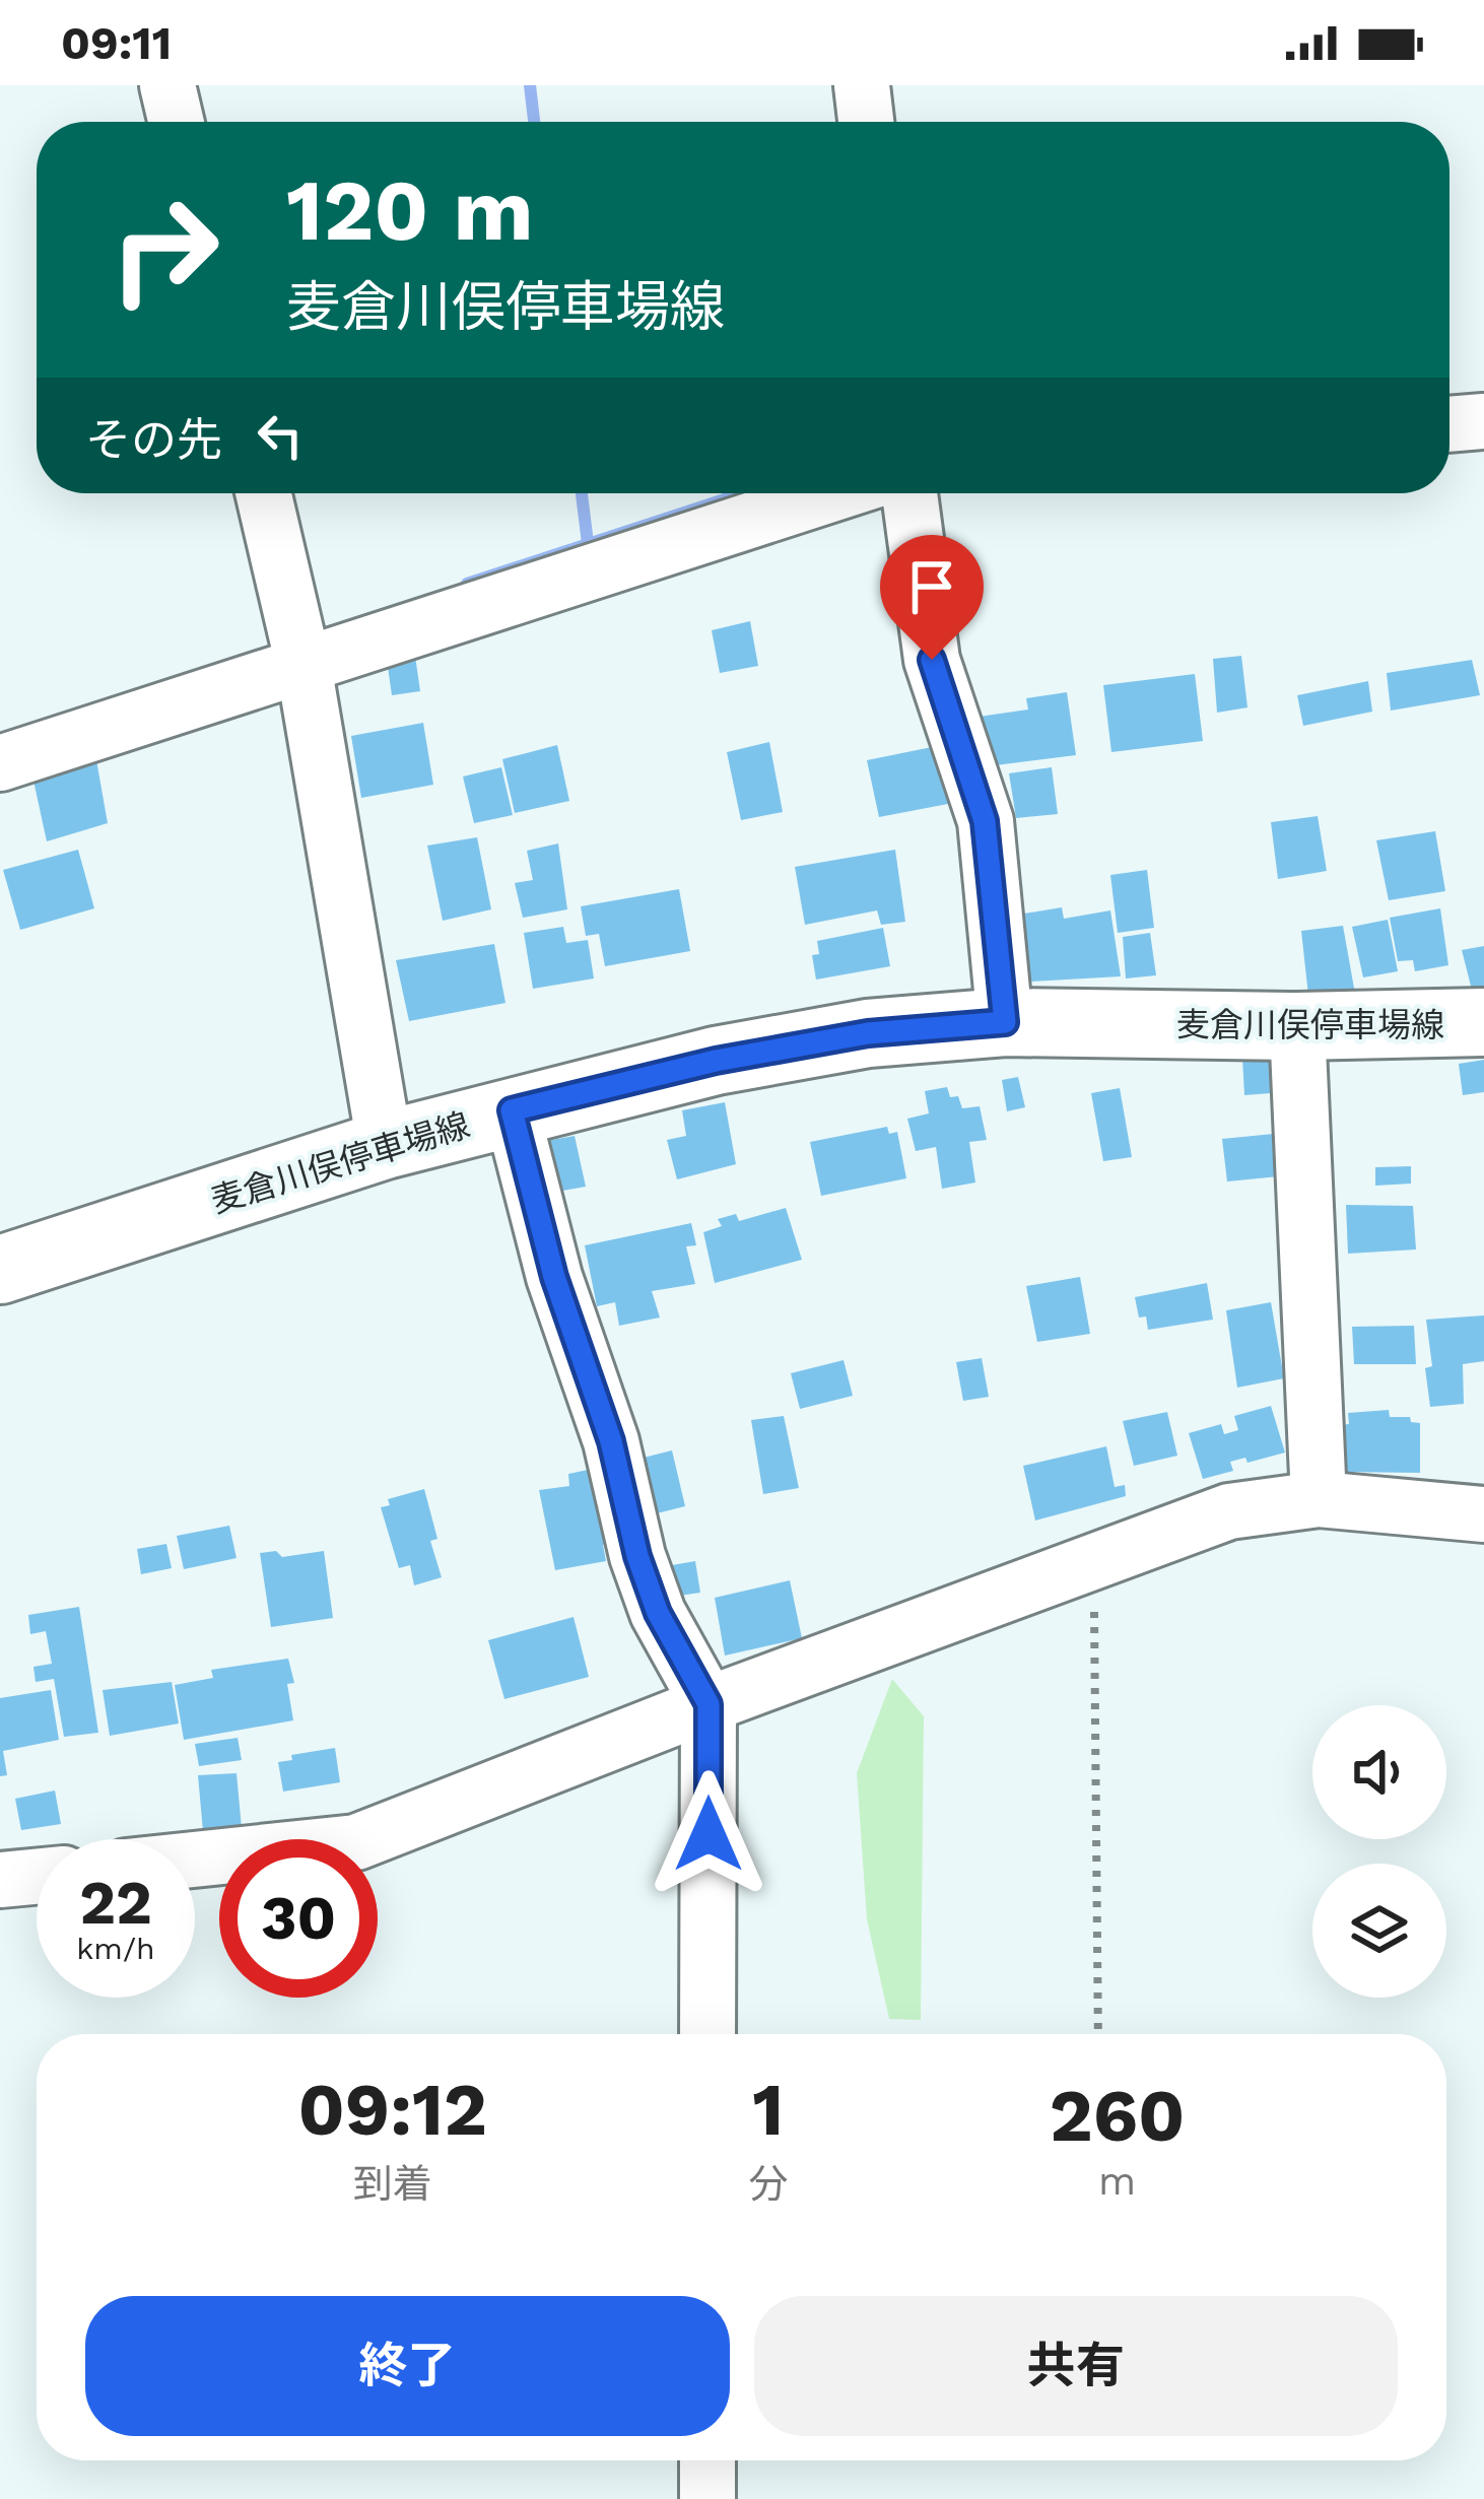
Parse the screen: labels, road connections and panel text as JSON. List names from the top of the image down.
{
  "streets": {
    "main road": ["麦倉川俣停車場線"]
  },
  "page": {
    "status": "09:11",
    "turn": ["120 m", "麦倉川俣停車場線"],
    "then": "その先",
    "speed": "22 km/h",
    "limit": "30",
    "eta": [
      "09:12",
      "到着",
      "1",
      "分",
      "260",
      "m"
    ],
    "buttons": ["終了", "共有"]
  }
}
